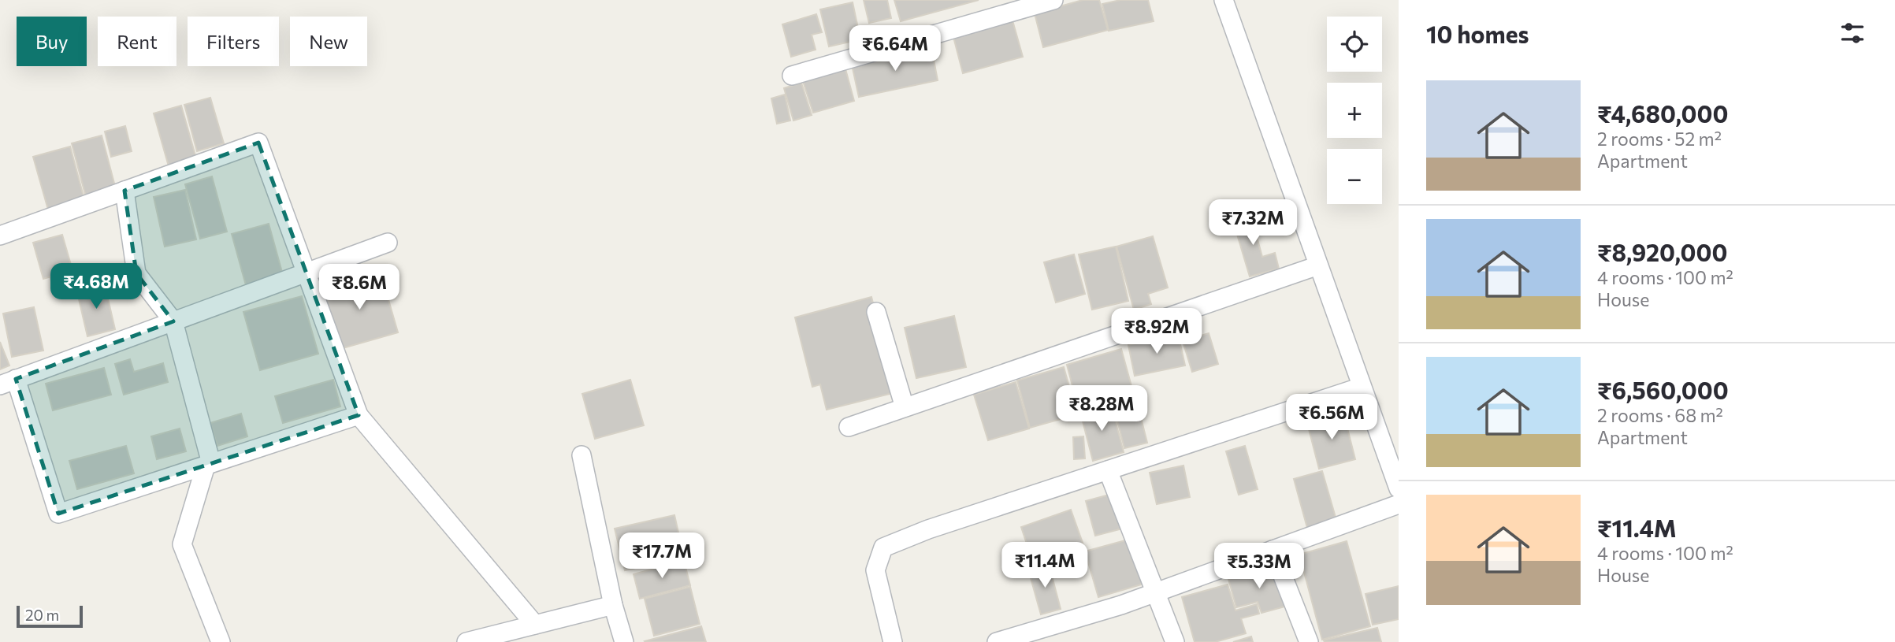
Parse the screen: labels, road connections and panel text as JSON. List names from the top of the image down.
{
  "scale_bar": "20 m",
  "page": {
    "heading": "10 homes",
    "map_buttons": ["+", "−"],
    "chip": [
      "Buy",
      "Rent",
      "Filters",
      "New"
    ],
    "price": [
      "₹6.64M",
      "₹7.32M",
      "₹4.68M",
      "₹8.6M",
      "₹8.92M",
      "₹8.28M",
      "₹6.56M",
      "₹17.7M",
      "₹11.4M",
      "₹5.33M"
    ],
    "list": [
      {
        "name": "₹4,680,000",
        "note": "2 rooms · 52 m² · Apartment"
      },
      {
        "name": "₹8,920,000",
        "note": "4 rooms · 100 m² · House"
      },
      {
        "name": "₹6,560,000",
        "note": "2 rooms · 68 m² · Apartment"
      },
      {
        "name": "₹11.4M",
        "note": "4 rooms · 100 m² · House"
      }
    ],
    "scale": "20 m"
  }
}
